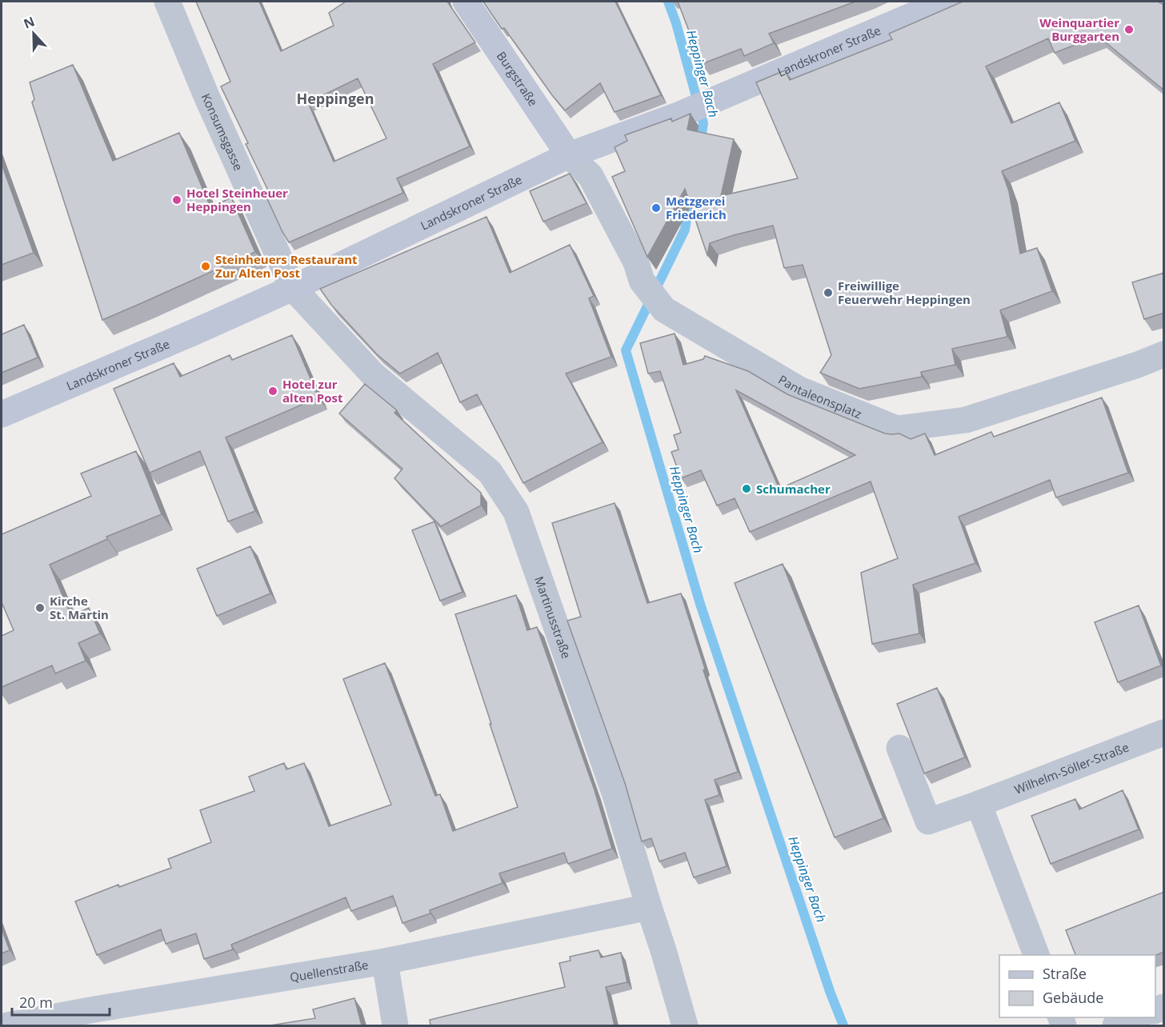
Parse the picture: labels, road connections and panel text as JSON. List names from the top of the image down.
{
  "streets": {
    "main road": ["Landskroner Straße", "Burgstraße"],
    "street": [
      "Konsumsgasse",
      "Pantaleonsplatz",
      "Martinusstraße",
      "Wilhelm-Söller-Straße",
      "Quellenstraße"
    ]
  },
  "crossings": [
    ["Landskroner Straße", "Burgstraße"],
    ["Landskroner Straße", "Konsumsgasse"],
    ["Landskroner Straße", "Pantaleonsplatz"],
    ["Landskroner Straße", "Martinusstraße"],
    ["Burgstraße", "Pantaleonsplatz"],
    ["Konsumsgasse", "Martinusstraße"],
    ["Martinusstraße", "Quellenstraße"]
  ],
  "districts": ["Heppingen"],
  "water": ["Heppinger Bach"],
  "places": [
    "Weinquartier Burggarten",
    "Hotel Steinheuer Heppingen",
    "Metzgerei Friederich",
    "Steinheuers Restaurant Zur Alten Post",
    "Freiwillige Feuerwehr Heppingen",
    "Hotel zur alten Post",
    "Schumacher",
    "Kirche St. Martin"
  ],
  "legend": ["Straße", "Gebäude"],
  "scale_bar": "20 m",
  "north": "top"
}
